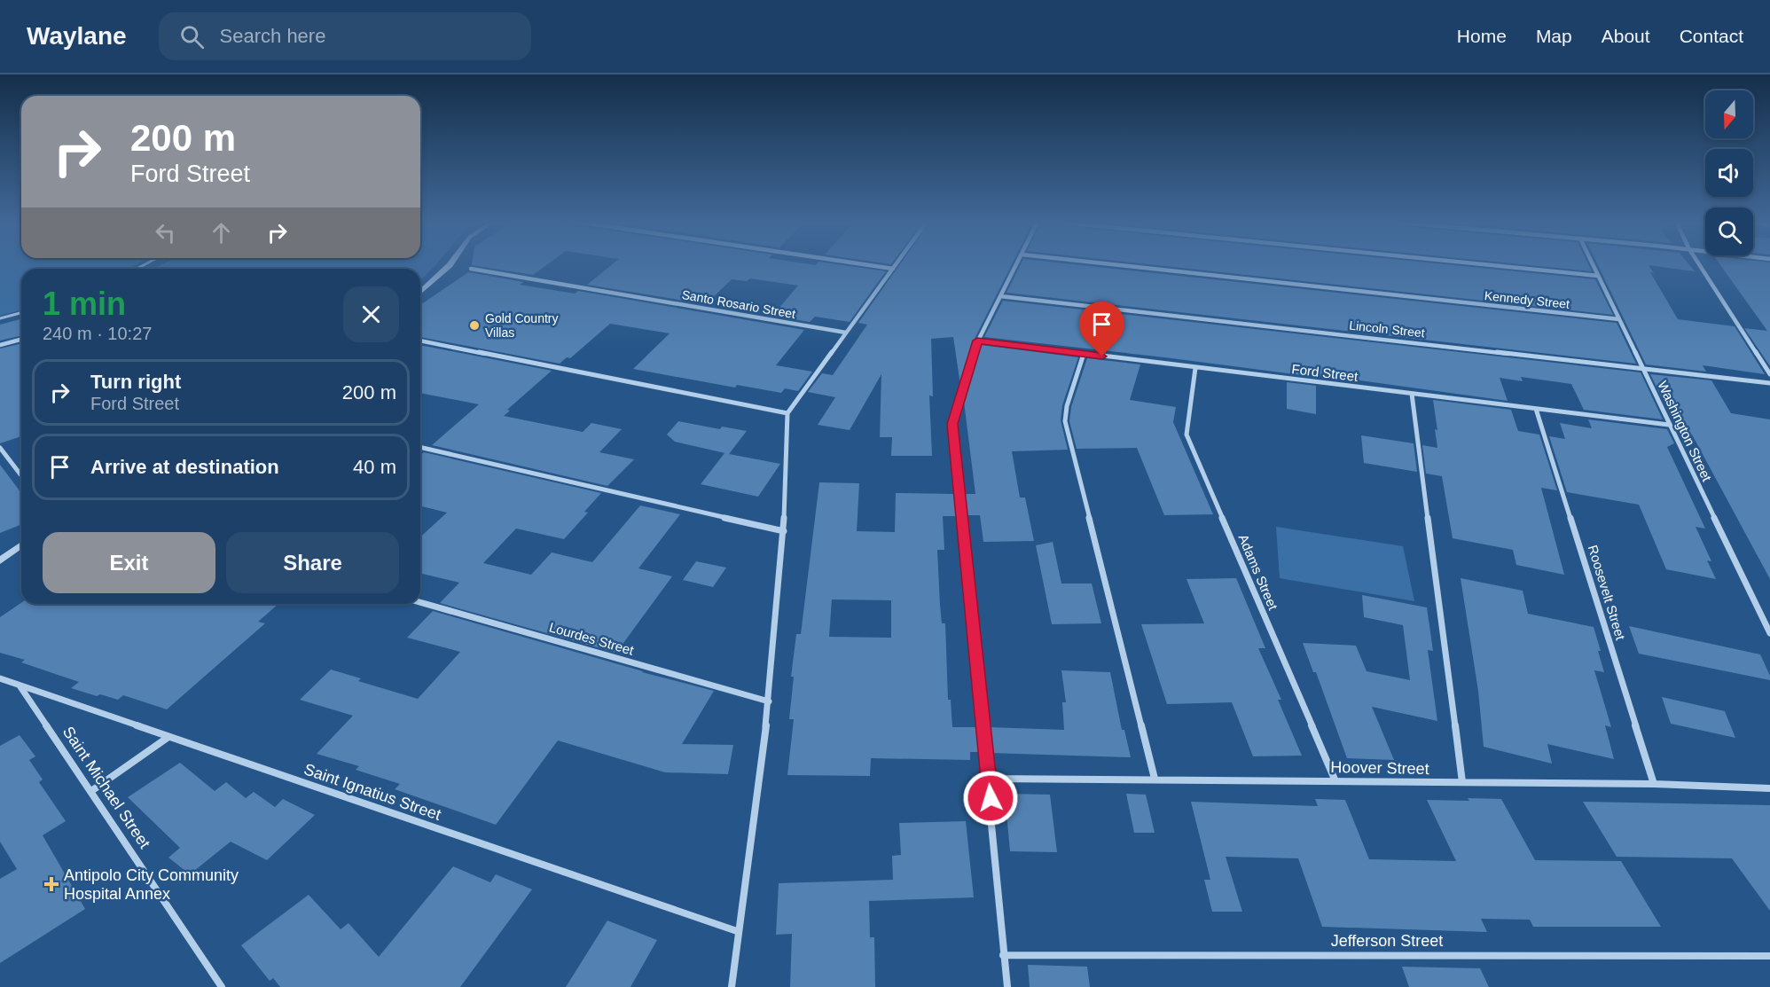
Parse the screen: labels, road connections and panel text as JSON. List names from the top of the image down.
{
  "streets": {
    "street": [
      "Kennedy Street",
      "Santo Rosario Street",
      "Lincoln Street",
      "Ford Street",
      "Washington Street",
      "Adams Street",
      "Roosevelt Street",
      "Lourdes Street",
      "Hoover Street",
      "Saint Michael Street",
      "Saint Ignatius Street",
      "Jefferson Street"
    ]
  },
  "crossings": [
    ["Kennedy Street", "Washington Street"],
    ["Lincoln Street", "Washington Street"],
    ["Ford Street", "Washington Street"],
    ["Ford Street", "Adams Street"],
    ["Ford Street", "Roosevelt Street"],
    ["Adams Street", "Hoover Street"],
    ["Roosevelt Street", "Hoover Street"],
    ["Saint Michael Street", "Saint Ignatius Street"]
  ],
  "places": {
    "other": ["Gold Country Villas"],
    "health": ["Antipolo City Community Hospital Annex"]
  },
  "north": "bottom",
  "page": {
    "header": "Waylane",
    "search": "Search here",
    "nav": [
      "Home",
      "Map",
      "About",
      "Contact"
    ],
    "turn": ["200 m", "Ford Street"],
    "heading": ["1 min", "240 m · 10:27"],
    "list": [
      {
        "name": "Turn right",
        "note": "Ford Street",
        "value": "200 m"
      },
      {
        "name": "Arrive at destination",
        "value": "40 m"
      }
    ],
    "buttons": ["Exit", "Share"]
  }
}
